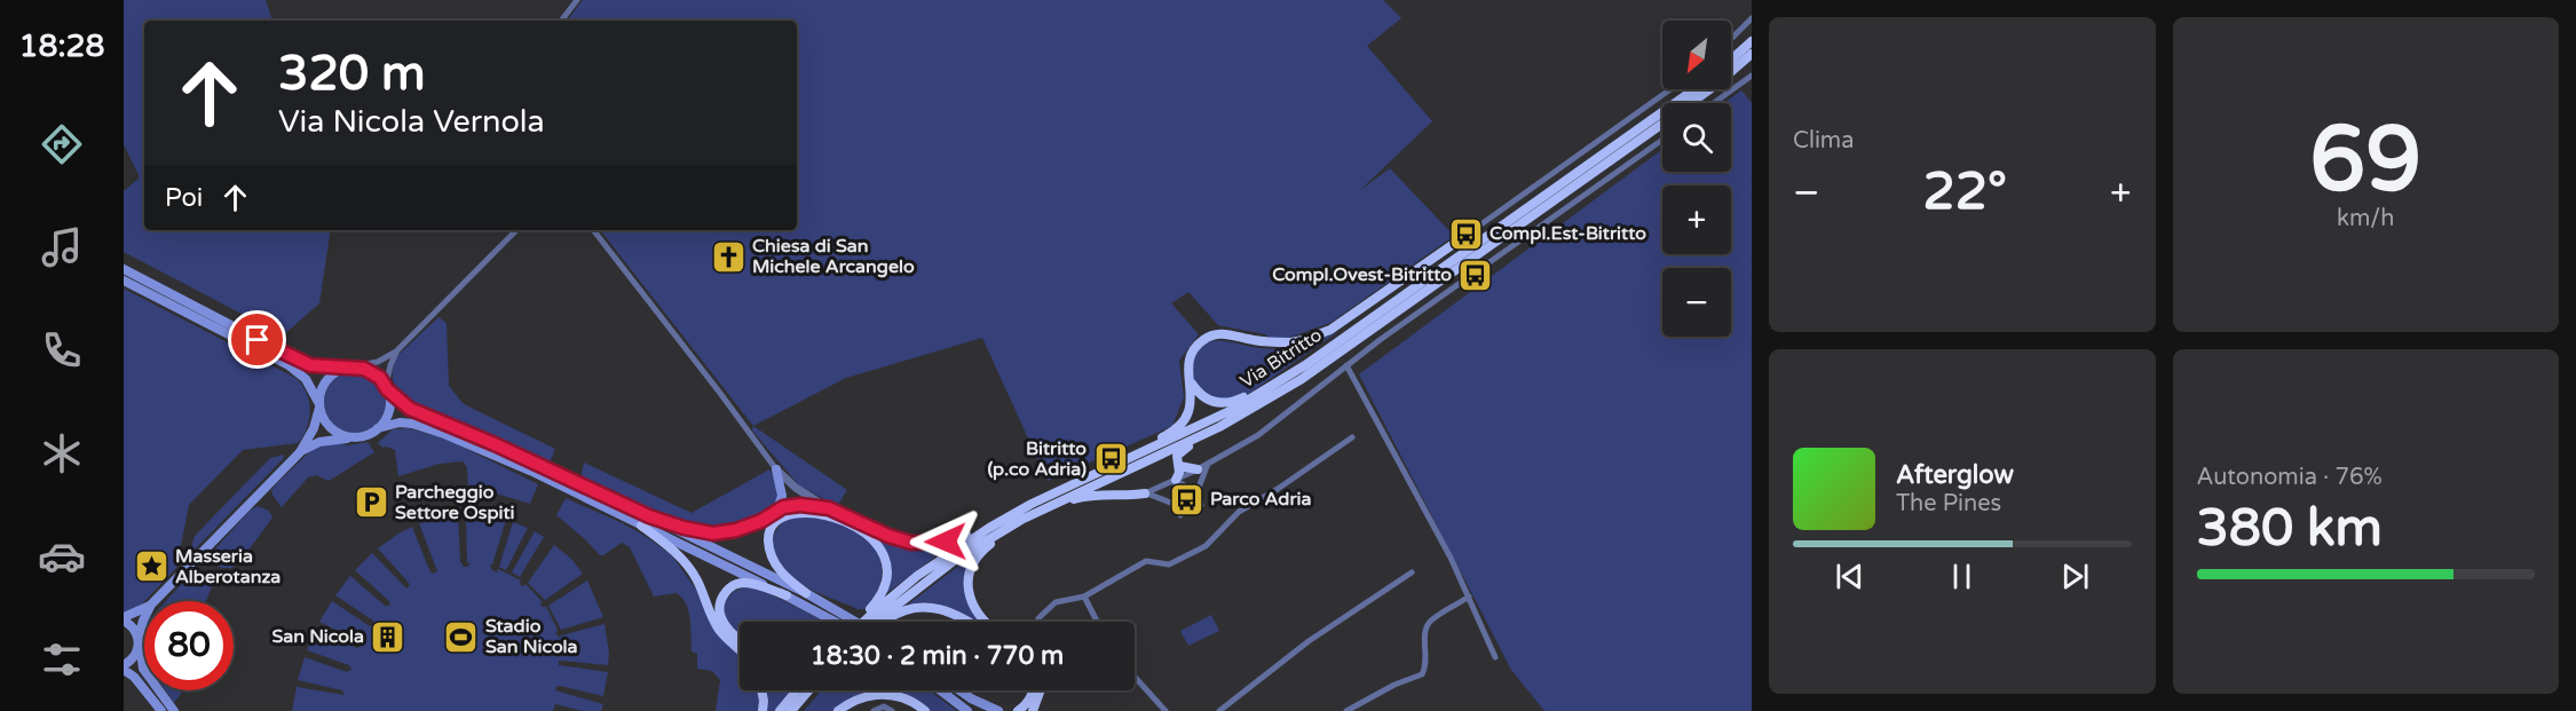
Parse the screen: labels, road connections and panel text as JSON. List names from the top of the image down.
{
  "streets": {
    "highway": ["Via Bitritto"]
  },
  "places": {
    "bus stop": [
      "Compl.Est-Bitritto",
      "Compl.Ovest-Bitritto",
      "Bitritto (p.co Adria)",
      "Parco Adria"
    ],
    "church": ["Chiesa di San Michele Arcangelo"],
    "parking": ["Parcheggio Settore Ospiti"],
    "place": ["Masseria Alberotanza"],
    "building": ["San Nicola"],
    "sports": ["Stadio San Nicola"]
  },
  "north": "bottom left",
  "page": {
    "tabs": "18:28",
    "tile": [
      "Clima",
      ["69", "km/h"],
      ["Autonomia · 76%", "380 km"]
    ],
    "map_buttons": ["+", "−"],
    "turn": ["320 m", "Via Nicola Vernola"],
    "then": "Poi",
    "heat": ["−", "22°", "+"],
    "song": ["Afterglow", "The Pines"],
    "limit": "80",
    "trip": "18:30 · 2 min · 770 m"
  }
}
